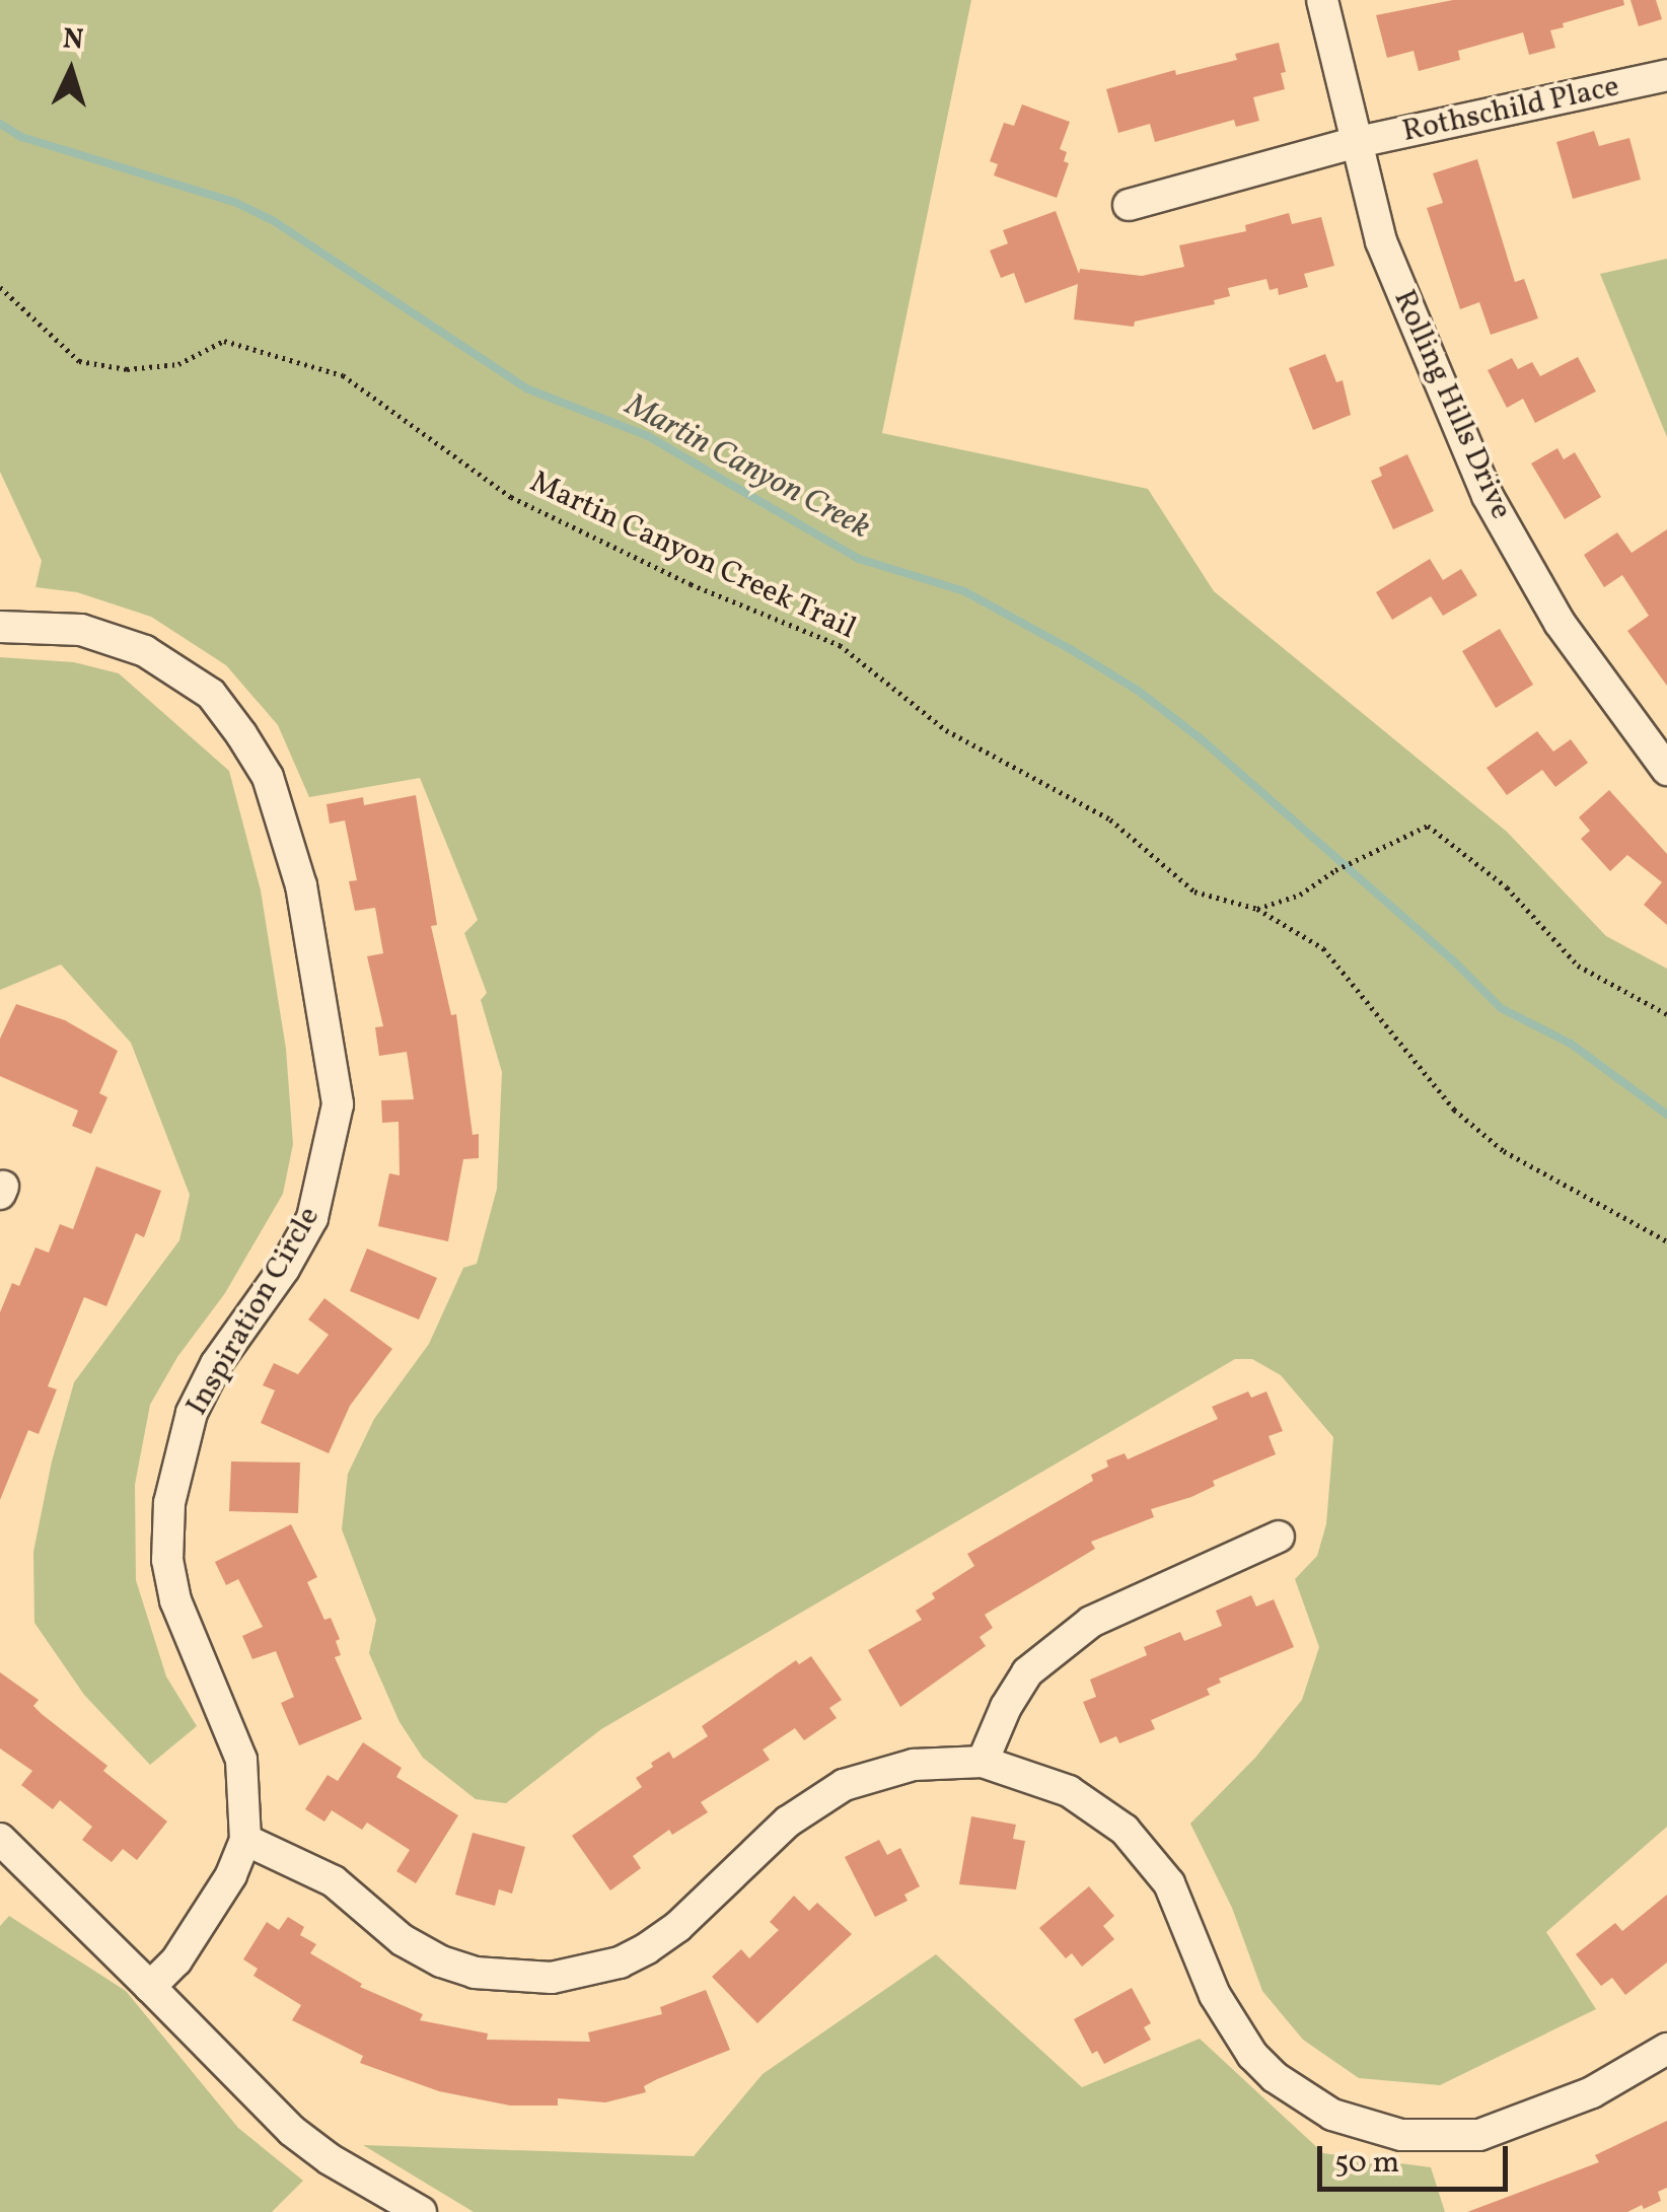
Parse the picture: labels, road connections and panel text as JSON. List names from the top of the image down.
{
  "streets": {
    "street": ["Rothschild Place", "Rolling Hills Drive", "Inspiration Circle"],
    "path": ["Martin Canyon Creek Trail"]
  },
  "crossings": [
    ["Rothschild Place", "Rolling Hills Drive"]
  ],
  "water": ["Martin Canyon Creek"],
  "scale_bar": "50 m",
  "north": "top"
}
